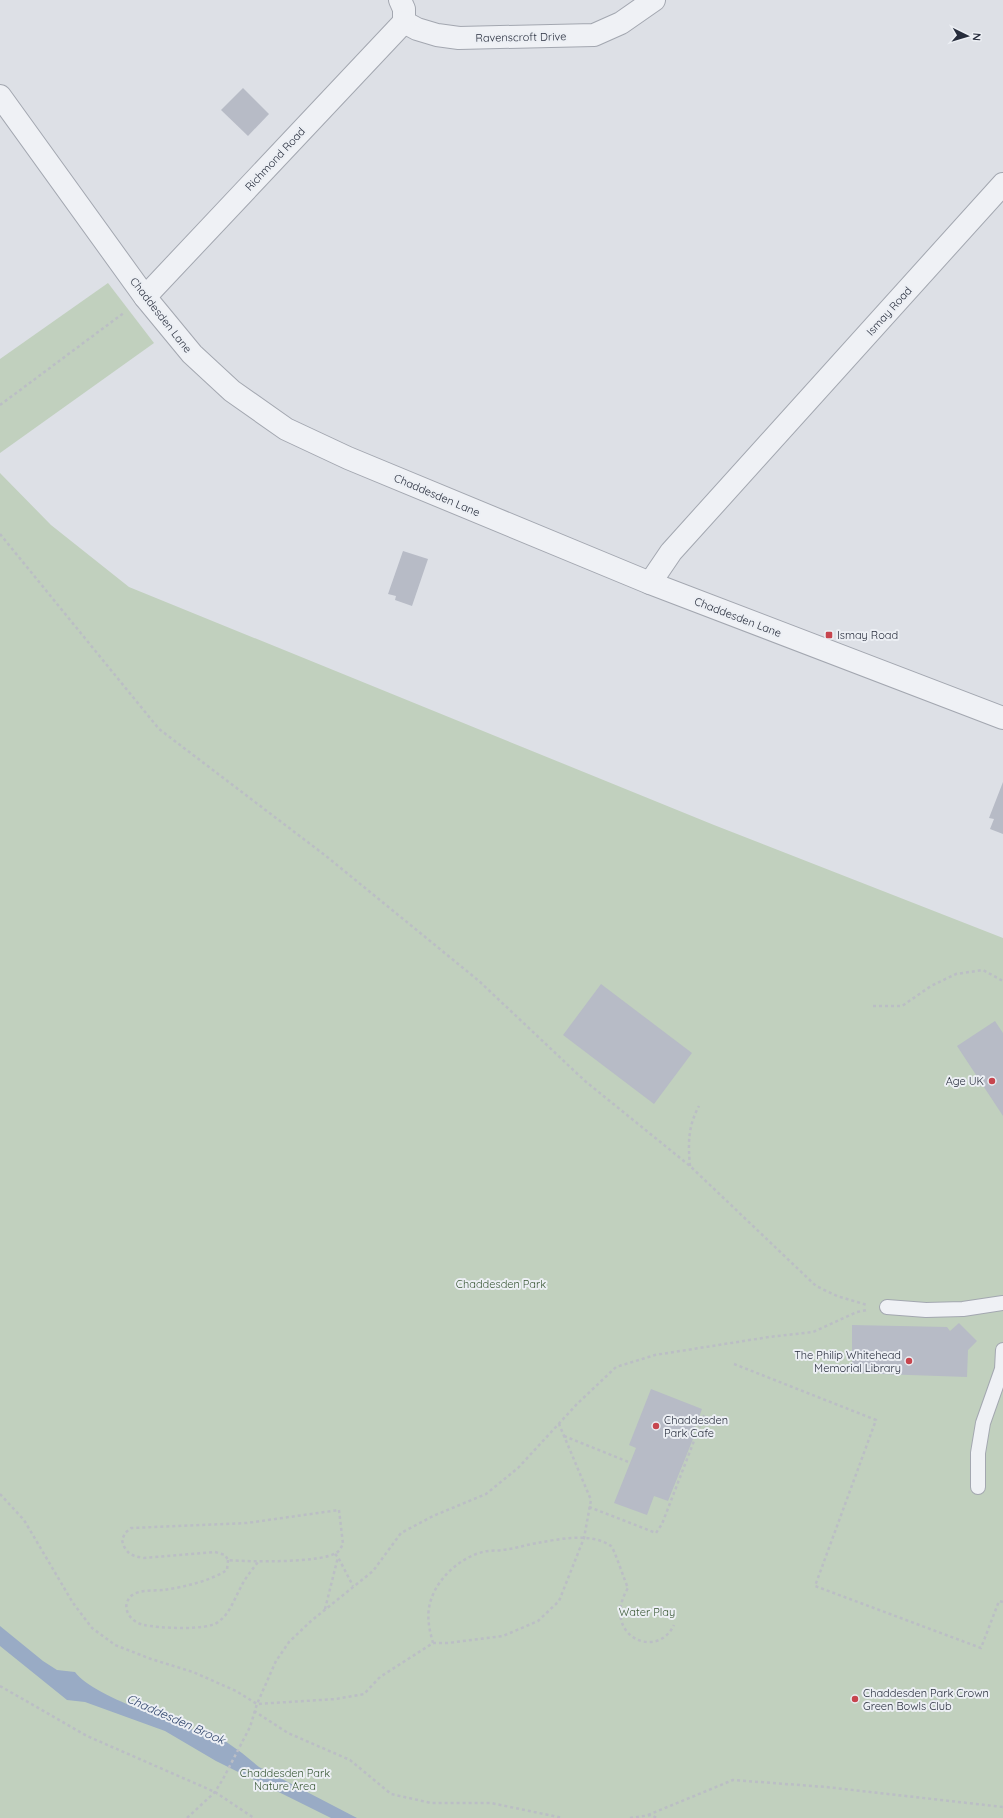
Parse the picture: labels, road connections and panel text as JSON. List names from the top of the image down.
{
  "streets": {
    "street": [
      "Ravenscroft Drive",
      "Richmond Road",
      "Ismay Road",
      "Chaddesden Lane"
    ]
  },
  "crossings": [
    ["Ravenscroft Drive", "Richmond Road"],
    ["Richmond Road", "Chaddesden Lane"],
    ["Ismay Road", "Chaddesden Lane"]
  ],
  "water": ["Chaddesden Brook"],
  "parks": ["Chaddesden Park", "Water Play", "Chaddesden Park Nature Area"],
  "places": {
    "transit": ["Ismay Road"],
    "other": [
      "Age UK",
      "The Philip Whitehead Memorial Library",
      "Chaddesden Park Cafe",
      "Chaddesden Park Crown Green Bowls Club"
    ]
  },
  "north": "right"
}
